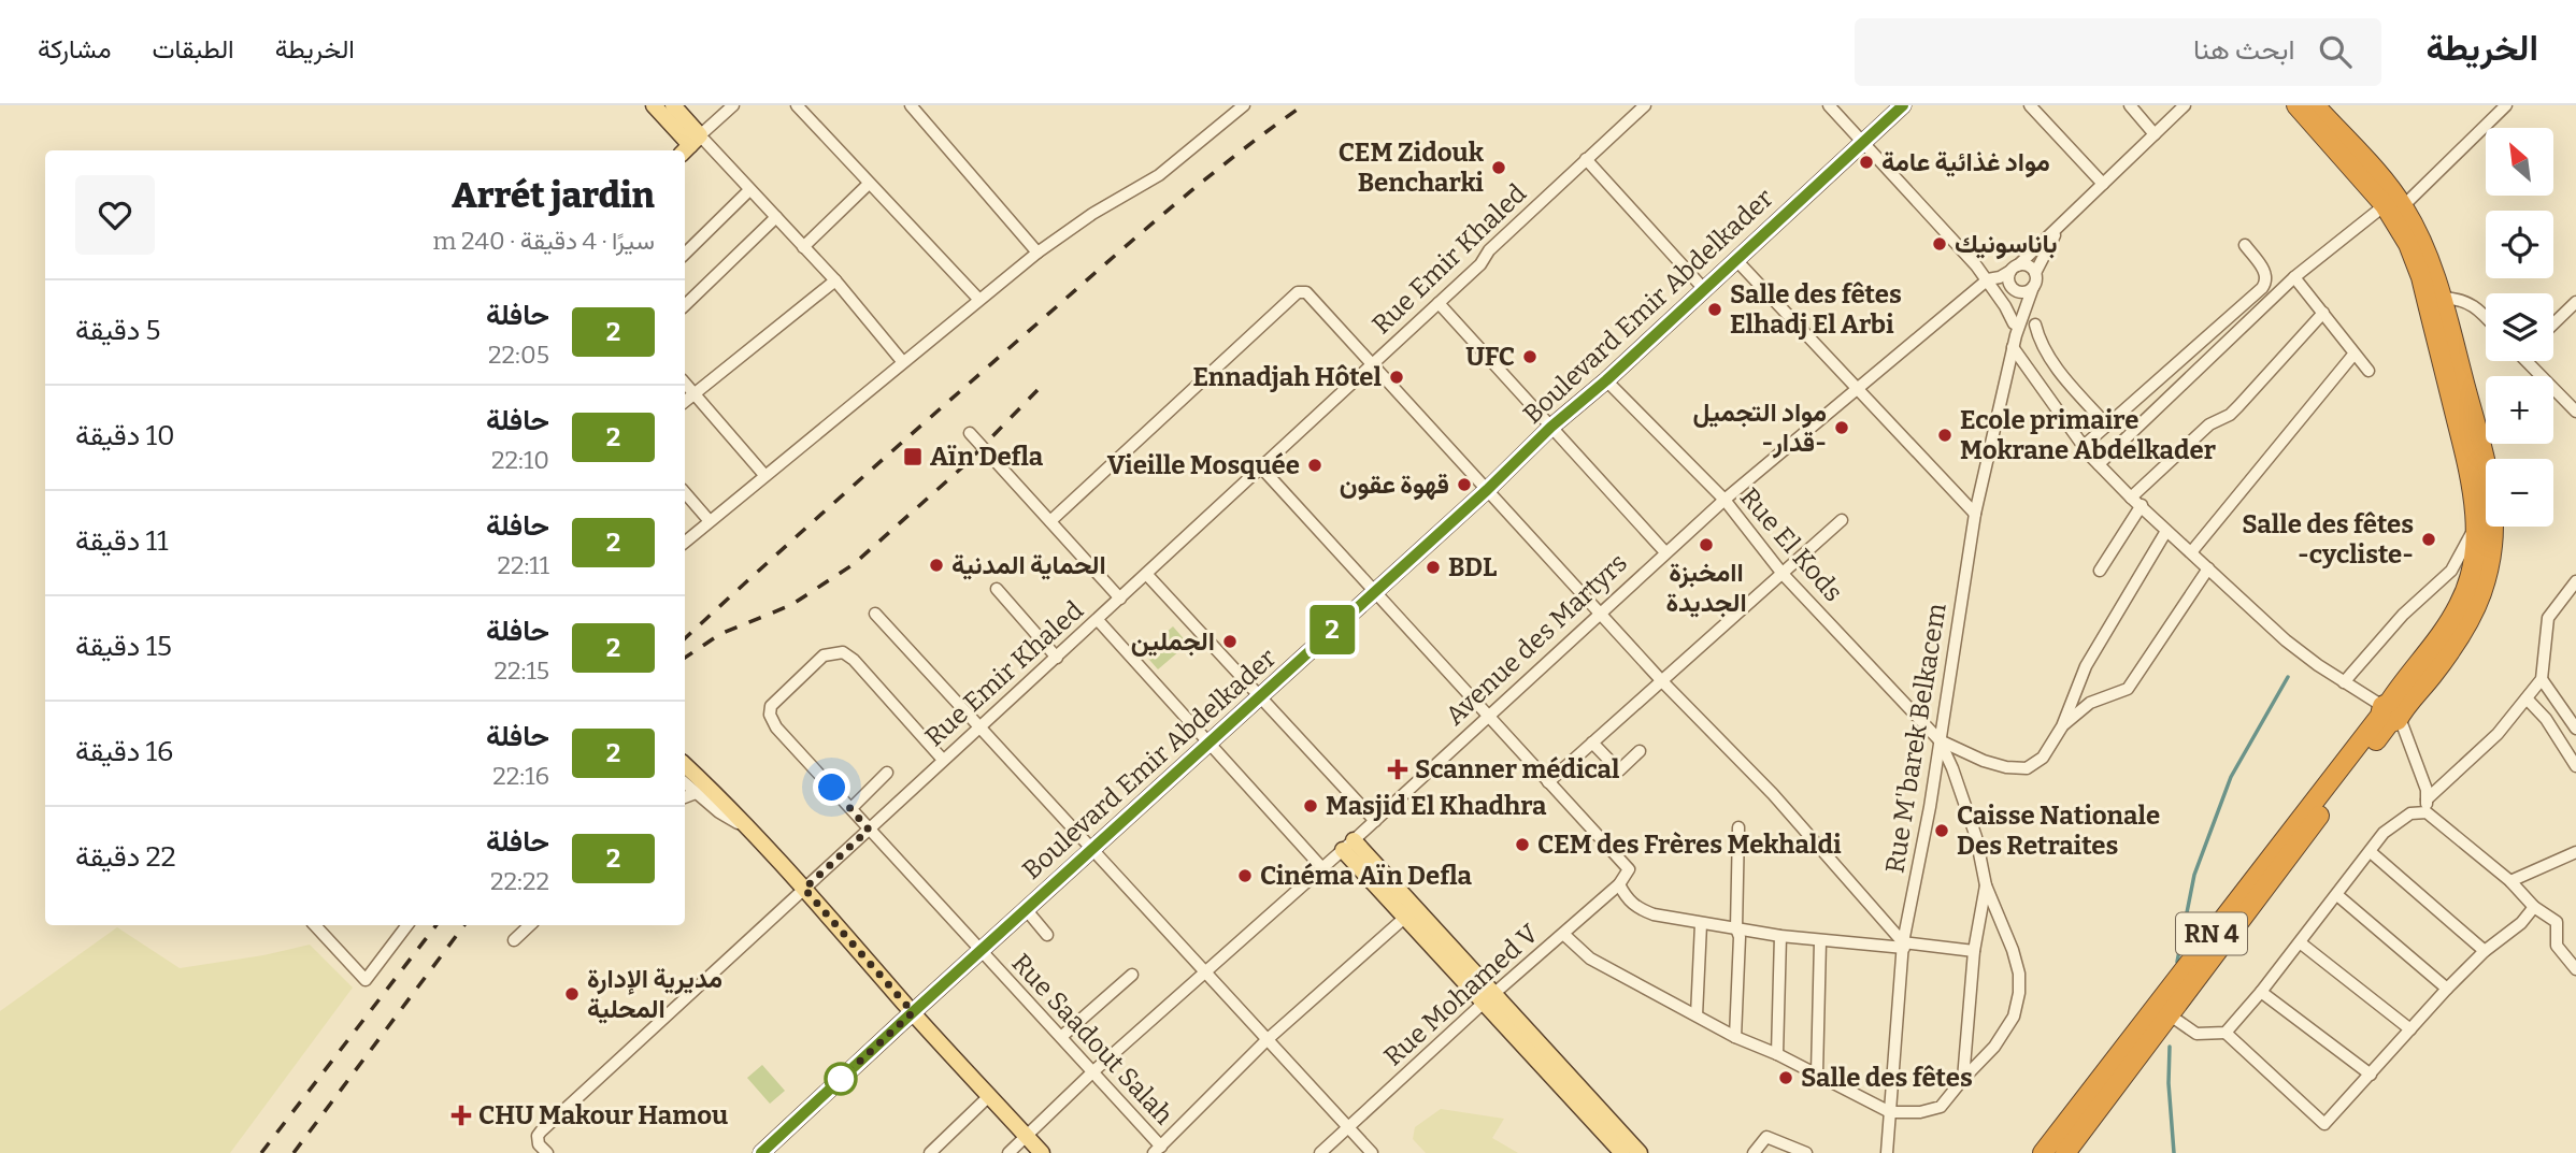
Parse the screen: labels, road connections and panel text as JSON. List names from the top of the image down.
{
  "streets": {
    "highway": ["RN 4"],
    "main road": ["Boulevard Emir Abdelkader"],
    "street": [
      "Rue Emir Khaled",
      "Rue El Kods",
      "Avenue des Martyrs",
      "Rue M'barek Belkacem",
      "Rue Mohamed V",
      "Rue Saadout Salah"
    ]
  },
  "crossings": [
    ["Rue Emir Khaled", "Rue Saadout Salah"],
    ["Boulevard Emir Abdelkader", "Rue El Kods"],
    ["Boulevard Emir Abdelkader", "Rue Saadout Salah"],
    ["Rue El Kods", "Avenue des Martyrs"],
    ["Rue El Kods", "Rue M'barek Belkacem"],
    ["Avenue des Martyrs", "Rue M'barek Belkacem"],
    ["Avenue des Martyrs", "Rue Saadout Salah"]
  ],
  "places": {
    "other": [
      "مواد غذائية عامة",
      "CEM Zidouk Bencharki",
      "باناسونيك",
      "Salle des fêtes Elhadj El Arbi",
      "UFC",
      "Ennadjah Hôtel",
      "مواد التجميل -قدار-",
      "Ecole primaire Mokrane Abdelkader",
      "Vieille Mosquée",
      "قهوة عقون",
      "Salle des fêtes -cycliste-",
      "اامخبزة الجديدة",
      "الحماية المدنية",
      "BDL",
      "الجملين",
      "Masjid El Khadhra",
      "Caisse Nationale Des Retraites",
      "CEM des Frères Mekhaldi",
      "Cinéma Aïn Defla",
      "مديرية الإدارة المحلية",
      "Salle des fêtes"
    ],
    "transit": ["Aïn Defla"],
    "health": ["Scanner médical", "CHU Makour Hamou"]
  },
  "lines": ["bus line 2"],
  "north": "top left",
  "page": {
    "header": "الخريطة",
    "search": "ابحث هنا",
    "nav": ["الخريطة", "الطبقات", "مشاركة"],
    "on_map": "2",
    "map_buttons": ["+", "−"],
    "heading": ["Arrét jardin", "سيرًا · 4 دقيقة · 240 m"],
    "list": [
      {
        "mark": "2",
        "name": "حافلة",
        "note": "22:05",
        "value": "5 دقيقة"
      },
      {
        "mark": "2",
        "name": "حافلة",
        "note": "22:10",
        "value": "10 دقيقة"
      },
      {
        "mark": "2",
        "name": "حافلة",
        "note": "22:11",
        "value": "11 دقيقة"
      },
      {
        "mark": "2",
        "name": "حافلة",
        "note": "22:15",
        "value": "15 دقيقة"
      },
      {
        "mark": "2",
        "name": "حافلة",
        "note": "22:16",
        "value": "16 دقيقة"
      },
      {
        "mark": "2",
        "name": "حافلة",
        "note": "22:22",
        "value": "22 دقيقة"
      }
    ]
  }
}
